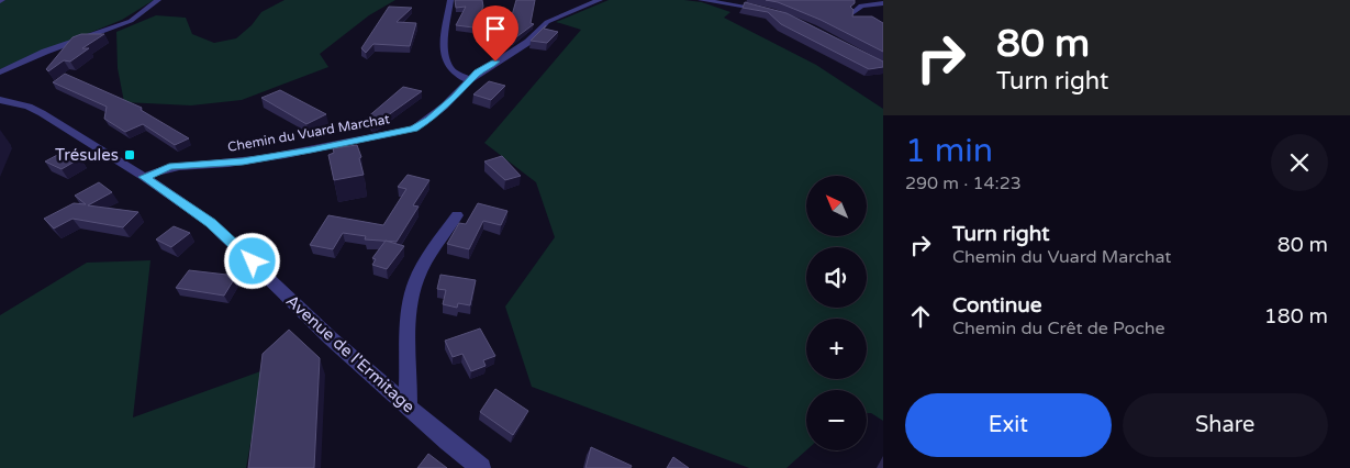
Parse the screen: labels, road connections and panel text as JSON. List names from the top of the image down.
{
  "streets": {
    "street": ["Chemin du Vuard Marchat", "Avenue de l'Ermitage"]
  },
  "crossings": [
    ["Chemin du Vuard Marchat", "Avenue de l'Ermitage"]
  ],
  "places": {
    "transit": ["Trésules"]
  },
  "north": "top left",
  "page": {
    "turn": ["80 m", "Turn right"],
    "heading": ["1 min", "290 m · 14:23"],
    "map_buttons": ["+", "−"],
    "list": [
      {
        "name": "Turn right",
        "note": "Chemin du Vuard Marchat",
        "value": "80 m"
      },
      {
        "name": "Continue",
        "note": "Chemin du Crêt de Poche",
        "value": "180 m"
      }
    ],
    "buttons": ["Exit", "Share"]
  }
}
